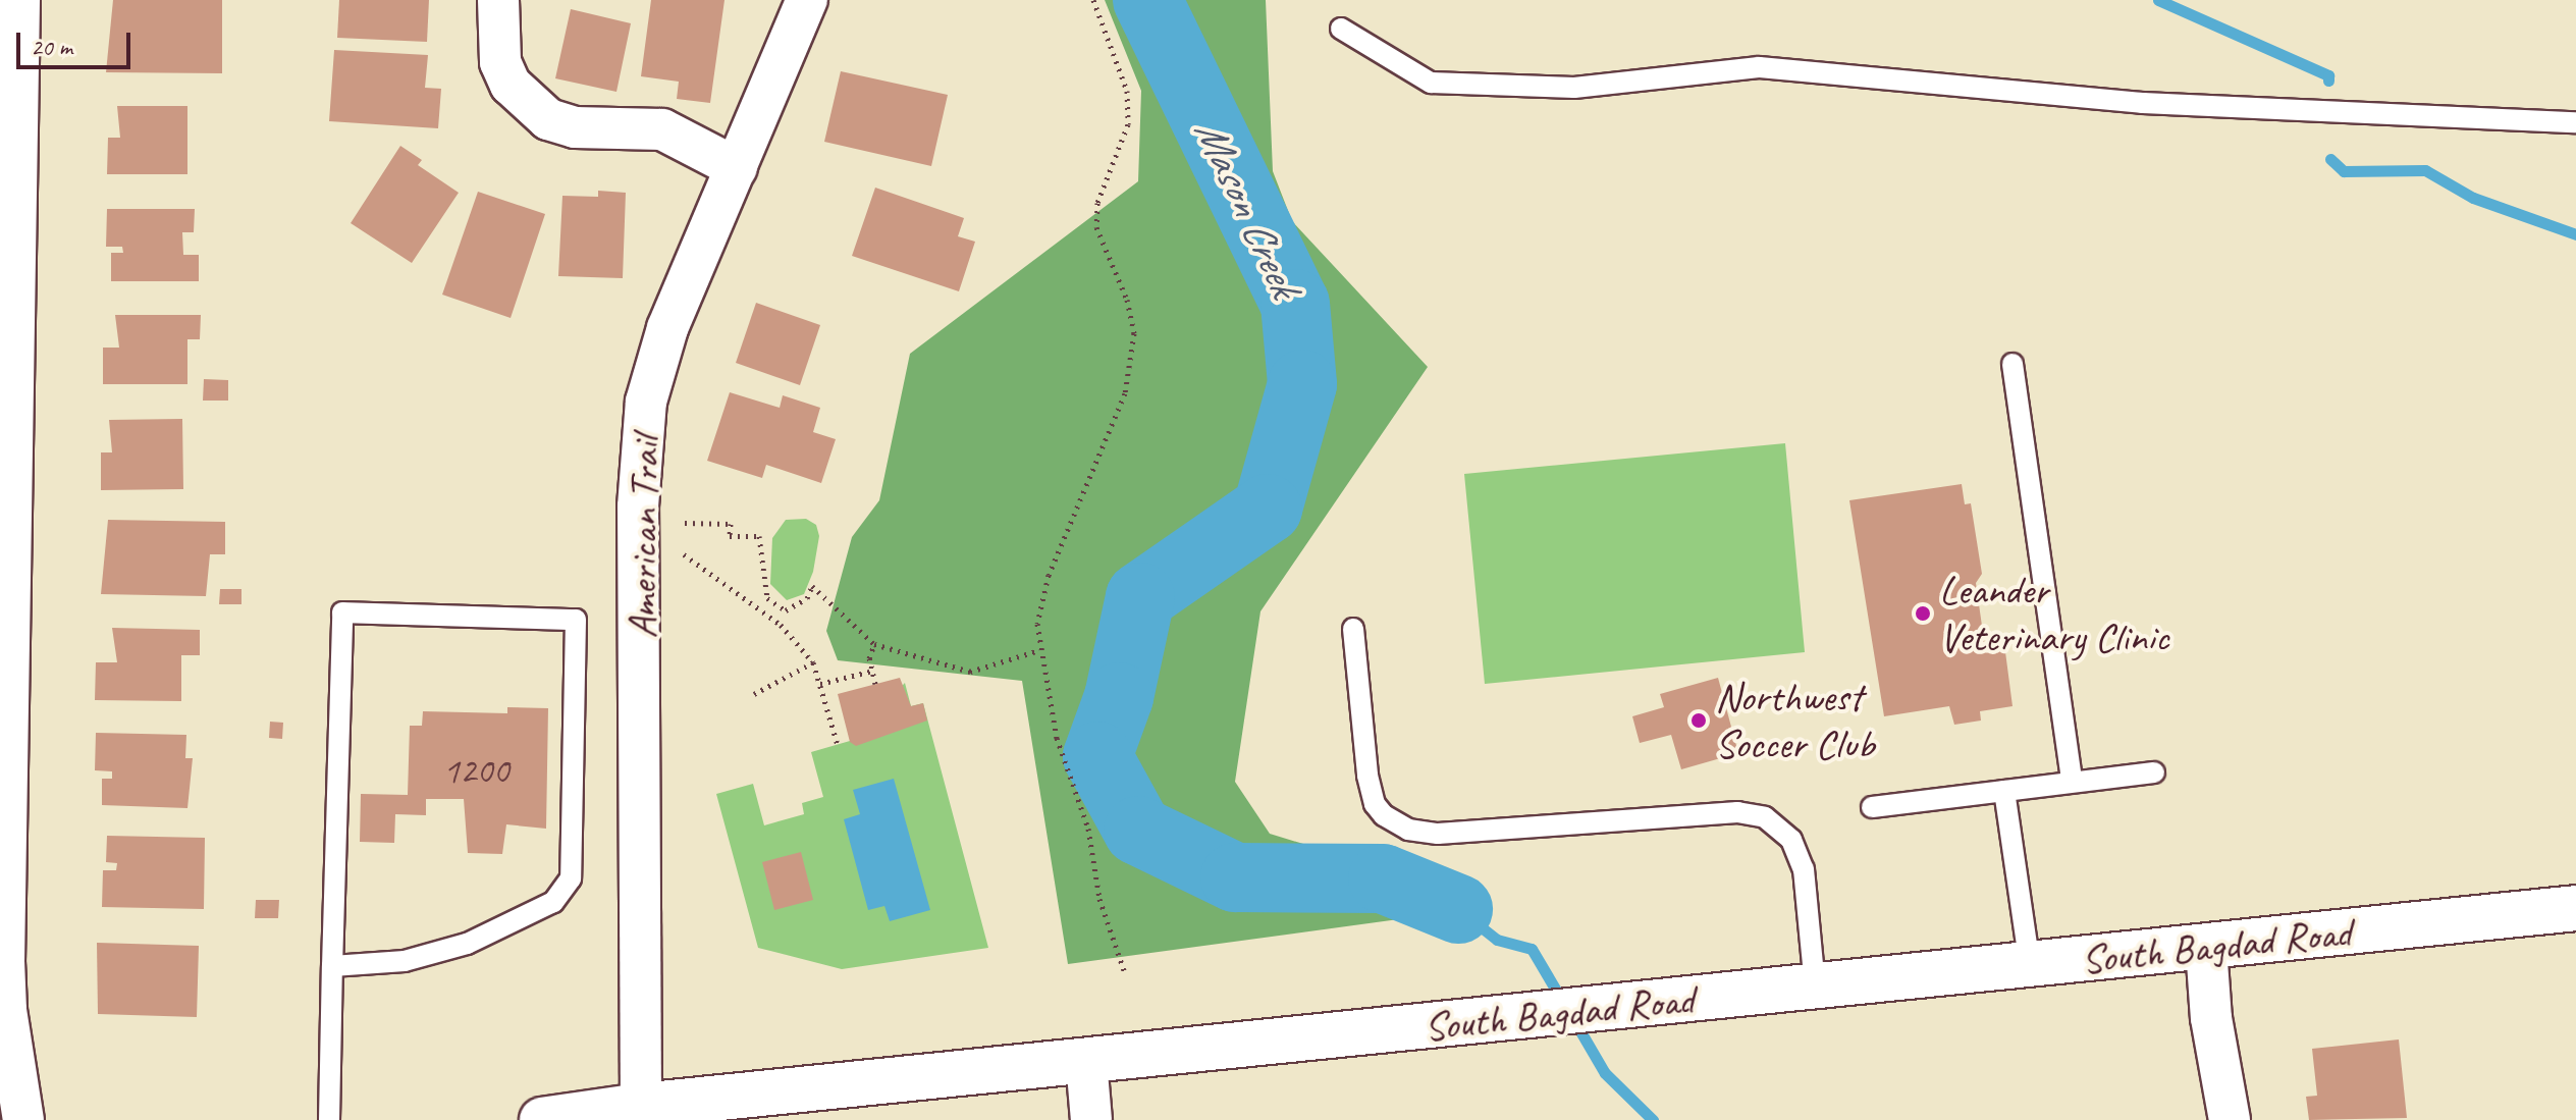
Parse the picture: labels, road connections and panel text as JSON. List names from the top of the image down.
{
  "streets": {
    "main road": ["South Bagdad Road"],
    "street": ["American Trail"]
  },
  "crossings": [
    ["American Trail", "South Bagdad Road"]
  ],
  "water": ["Mason Creek"],
  "places": ["Leander Veterinary Clinic", "Northwest Soccer Club"],
  "house_numbers": ["1200"],
  "scale_bar": "20 m"
}
